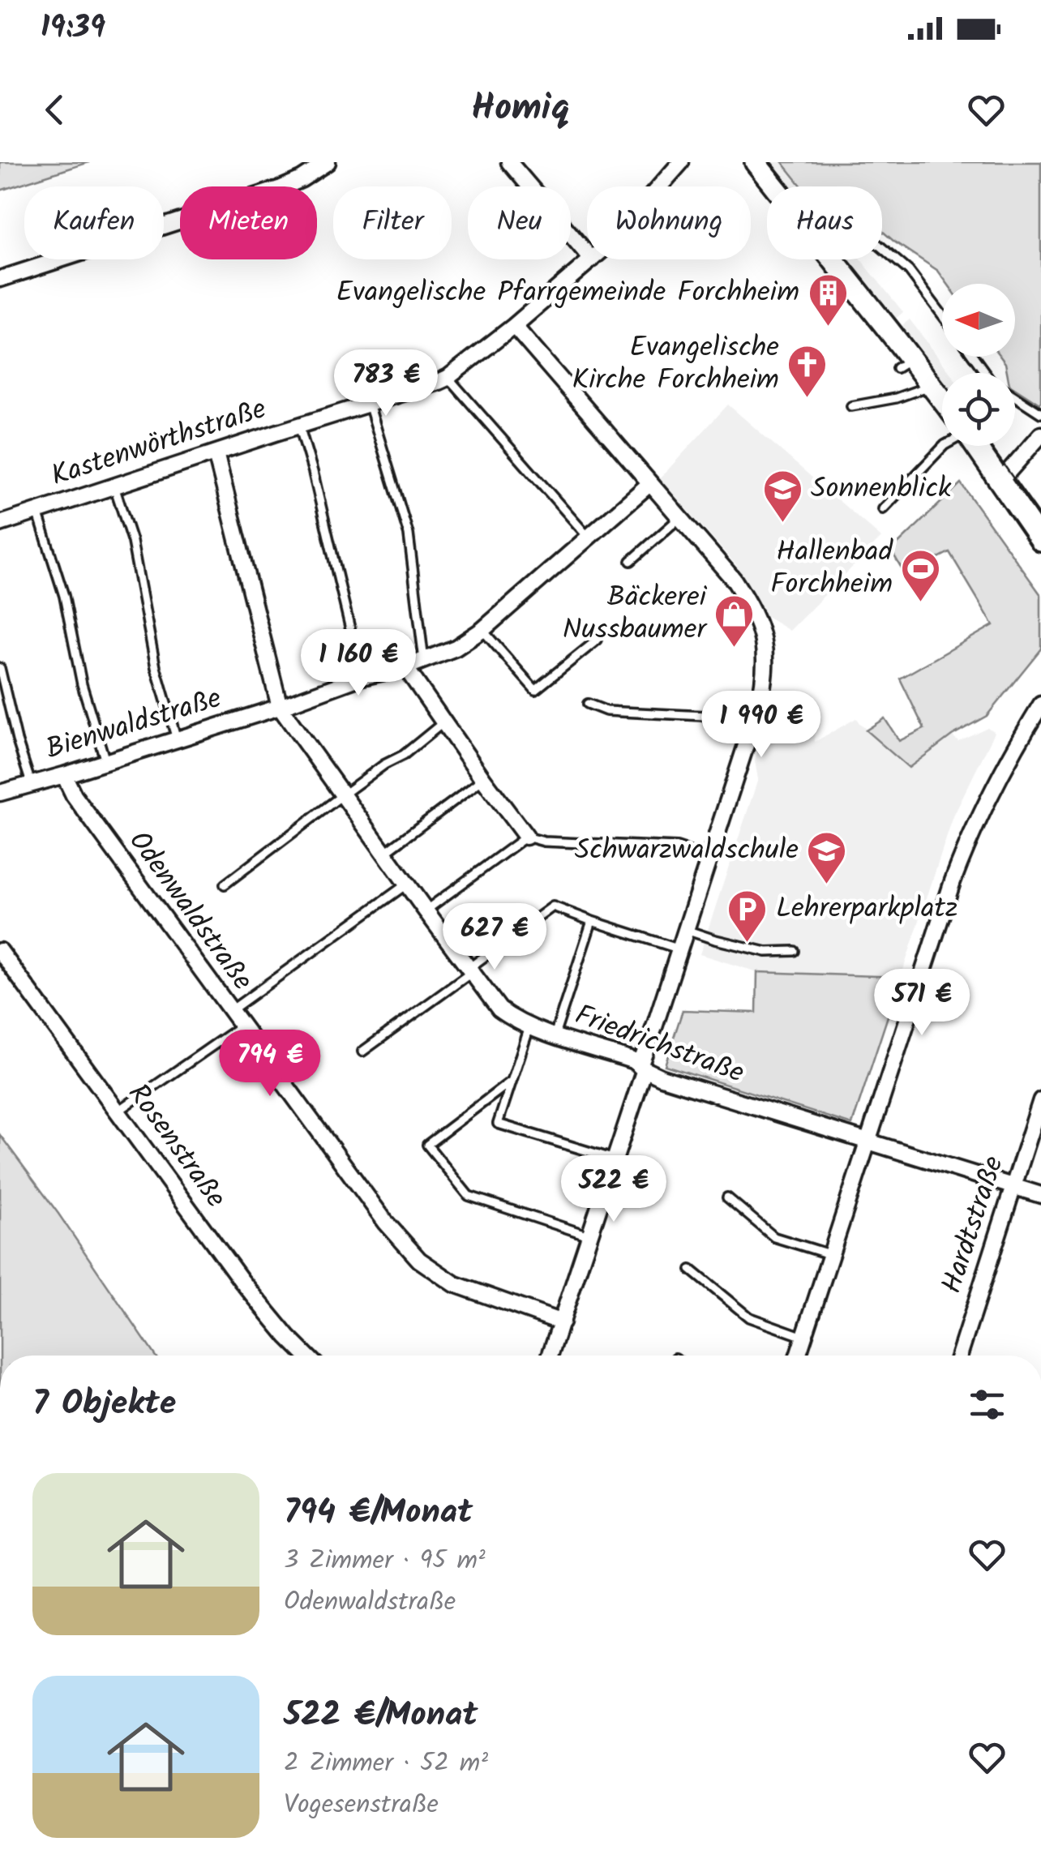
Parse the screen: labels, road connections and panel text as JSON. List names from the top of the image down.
{
  "streets": {
    "street": [
      "Kastenwörthstraße",
      "Bienwaldstraße",
      "Odenwaldstraße",
      "Friedrichstraße",
      "Rosenstraße",
      "Hardtstraße"
    ]
  },
  "crossings": [
    ["Kastenwörthstraße", "Friedrichstraße"],
    ["Bienwaldstraße", "Odenwaldstraße"],
    ["Bienwaldstraße", "Friedrichstraße"],
    ["Friedrichstraße", "Hardtstraße"]
  ],
  "places": {
    "building": ["Evangelische Pfarrgemeinde Forchheim"],
    "church": ["Evangelische Kirche Forchheim"],
    "school or university": ["Sonnenblick", "Schwarzwaldschule"],
    "sports": ["Hallenbad Forchheim"],
    "shop": ["Bäckerei Nussbaumer"],
    "parking": ["Lehrerparkplatz"]
  },
  "north": "left",
  "page": {
    "status": "19:39",
    "header": "Homiq",
    "chip": [
      "Kaufen",
      "Mieten",
      "Filter",
      "Neu",
      "Wohnung",
      "Haus"
    ],
    "price": [
      "783 €",
      "1 160 €",
      "1 990 €",
      "627 €",
      "571 €",
      "794 €",
      "522 €"
    ],
    "heading": "7 Objekte",
    "list": [
      {
        "name": "794 €/Monat",
        "note": "3 Zimmer · 95 m² · Odenwaldstraße"
      },
      {
        "name": "522 €/Monat",
        "note": "2 Zimmer · 52 m² · Vogesenstraße"
      }
    ]
  }
}
